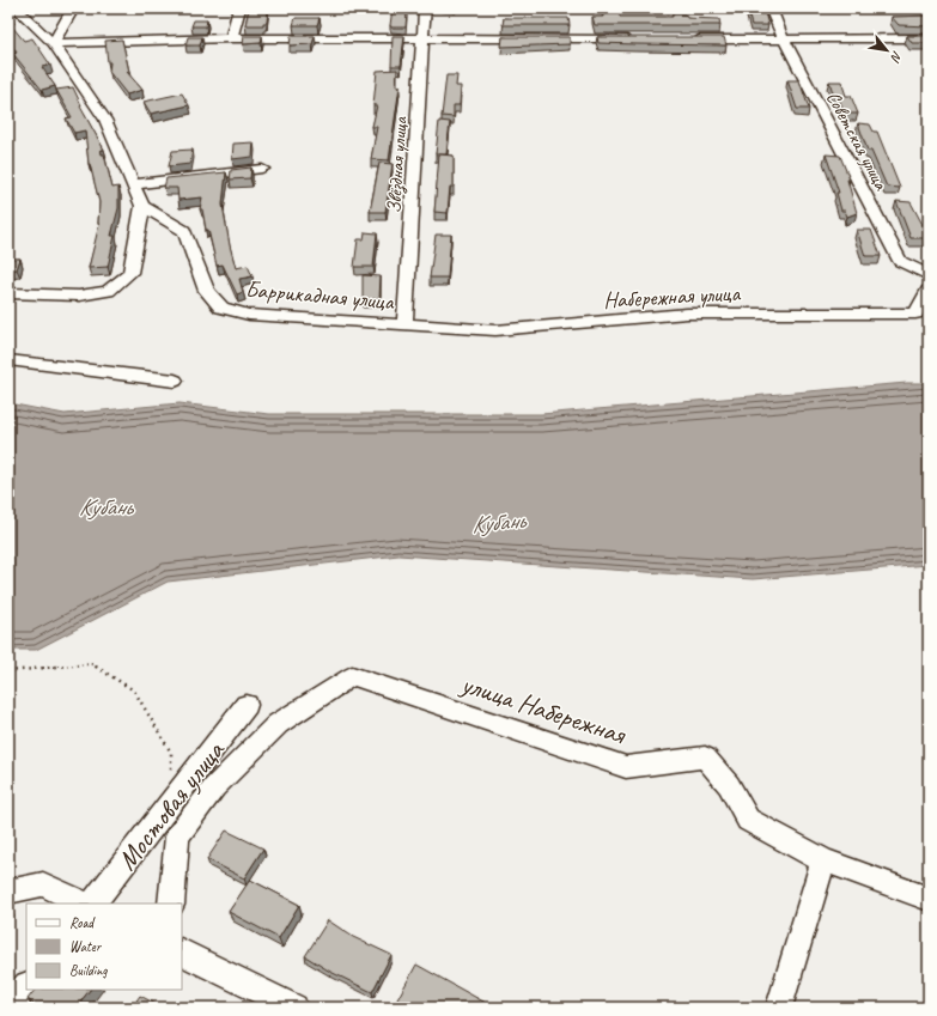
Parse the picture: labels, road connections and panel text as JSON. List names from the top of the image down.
{
  "streets": {
    "street": [
      "Советская улица",
      "Звёздная улица",
      "Баррикадная улица",
      "Набережная улица",
      "улица Набережная",
      "Мостовая улица"
    ]
  },
  "crossings": [
    ["Звёздная улица", "Баррикадная улица"],
    ["Звёздная улица", "Набережная улица"],
    ["Баррикадная улица", "Набережная улица"]
  ],
  "water": ["Кубань"],
  "legend": ["Road", "Water", "Building"],
  "north": "bottom right"
}
